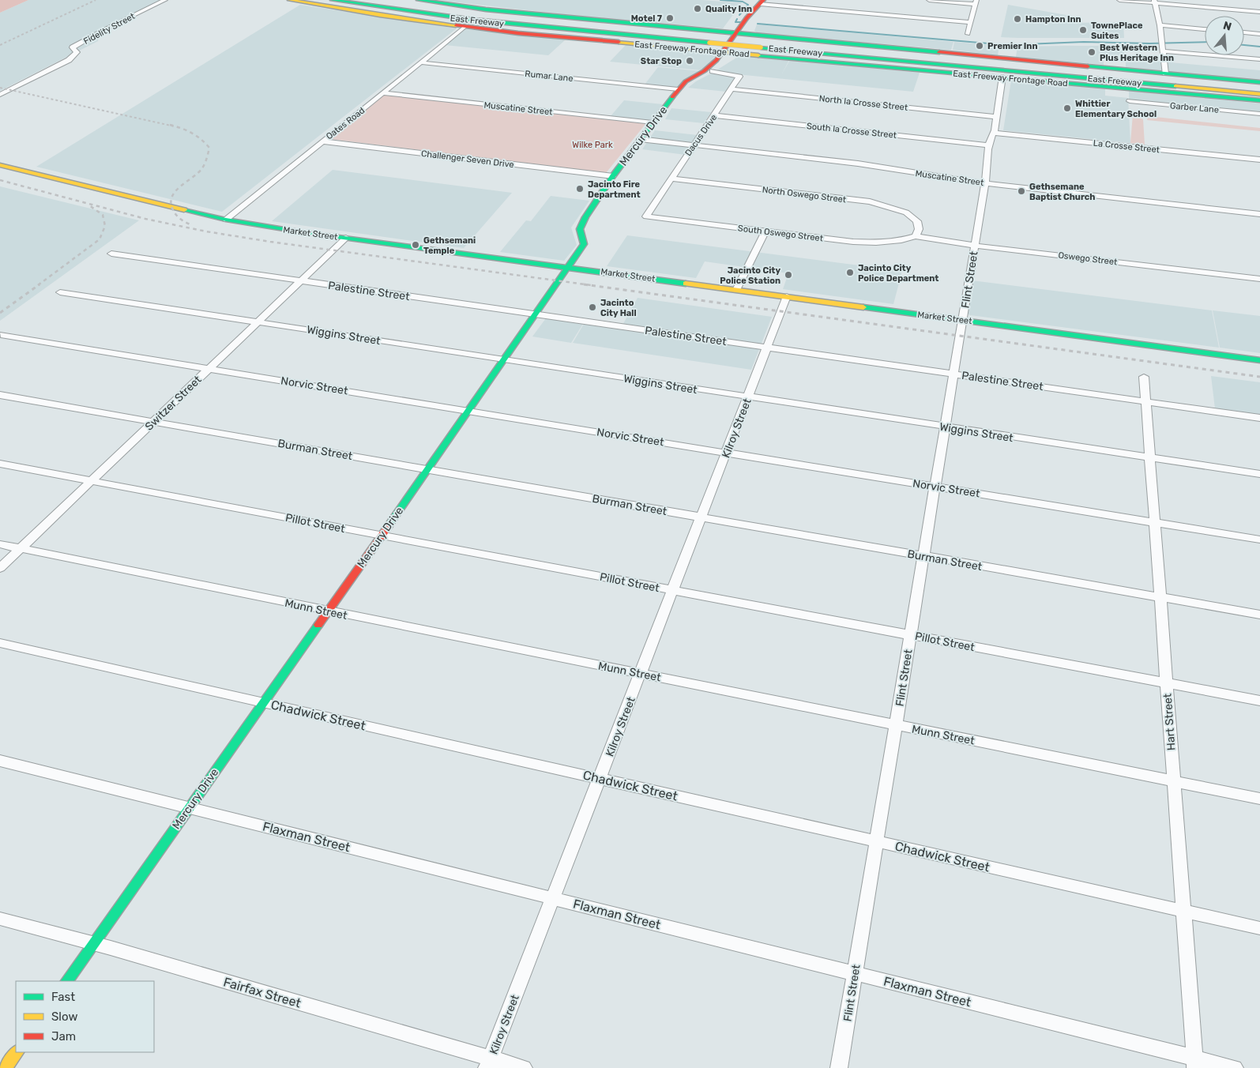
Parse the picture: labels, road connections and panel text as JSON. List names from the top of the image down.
{
  "streets": {
    "main road": [
      "East Freeway",
      "East Freeway Frontage Road",
      "Mercury Drive",
      "Market Street"
    ],
    "street": [
      "Fidelity Street",
      "Rumar Lane",
      "North la Crosse Street",
      "Garber Lane",
      "Muscatine Street",
      "Oates Road",
      "South la Crosse Street",
      "Dacus Drive",
      "La Crosse Street",
      "Challenger Seven Drive",
      "North Oswego Street",
      "South Oswego Street",
      "Oswego Street",
      "Flint Street",
      "Palestine Street",
      "Wiggins Street",
      "Norvic Street",
      "Switzer Street",
      "Kilroy Street",
      "Burman Street",
      "Pillot Street",
      "Munn Street",
      "Chadwick Street",
      "Hart Street",
      "Flaxman Street",
      "Fairfax Street"
    ]
  },
  "crossings": [
    ["East Freeway", "East Freeway Frontage Road"],
    ["East Freeway Frontage Road", "Oates Road"],
    ["East Freeway Frontage Road", "Mercury Drive"],
    ["East Freeway Frontage Road", "Flint Street"],
    ["Rumar Lane", "Oates Road"],
    ["Rumar Lane", "Mercury Drive"],
    ["North la Crosse Street", "Dacus Drive"],
    ["North la Crosse Street", "Flint Street"],
    ["Muscatine Street", "Oates Road"],
    ["Muscatine Street", "Dacus Drive"],
    ["Muscatine Street", "Mercury Drive"],
    ["Muscatine Street", "Flint Street"],
    ["Oates Road", "Challenger Seven Drive"],
    ["Oates Road", "Market Street"],
    ["South la Crosse Street", "Dacus Drive"],
    ["South la Crosse Street", "Flint Street"],
    ["Dacus Drive", "Mercury Drive"],
    ["Dacus Drive", "North Oswego Street"],
    ["Dacus Drive", "South Oswego Street"],
    ["Mercury Drive", "Challenger Seven Drive"],
    ["Mercury Drive", "Market Street"],
    ["Mercury Drive", "Palestine Street"],
    ["Mercury Drive", "Wiggins Street"],
    ["Mercury Drive", "Norvic Street"],
    ["Mercury Drive", "Burman Street"],
    ["Mercury Drive", "Pillot Street"],
    ["Mercury Drive", "Munn Street"],
    ["Mercury Drive", "Chadwick Street"],
    ["Mercury Drive", "Flaxman Street"],
    ["Mercury Drive", "Fairfax Street"],
    ["La Crosse Street", "Flint Street"],
    ["North Oswego Street", "South Oswego Street"],
    ["North Oswego Street", "Oswego Street"],
    ["Market Street", "Flint Street"],
    ["Market Street", "Switzer Street"],
    ["Market Street", "Kilroy Street"],
    ["South Oswego Street", "Oswego Street"],
    ["Oswego Street", "Flint Street"],
    ["Flint Street", "Palestine Street"],
    ["Flint Street", "Wiggins Street"],
    ["Flint Street", "Norvic Street"],
    ["Flint Street", "Burman Street"],
    ["Flint Street", "Pillot Street"],
    ["Flint Street", "Munn Street"],
    ["Flint Street", "Chadwick Street"],
    ["Flint Street", "Flaxman Street"],
    ["Palestine Street", "Switzer Street"],
    ["Palestine Street", "Kilroy Street"],
    ["Palestine Street", "Hart Street"],
    ["Wiggins Street", "Switzer Street"],
    ["Wiggins Street", "Kilroy Street"],
    ["Wiggins Street", "Hart Street"],
    ["Norvic Street", "Switzer Street"],
    ["Norvic Street", "Kilroy Street"],
    ["Norvic Street", "Hart Street"],
    ["Switzer Street", "Burman Street"],
    ["Switzer Street", "Pillot Street"],
    ["Switzer Street", "Munn Street"],
    ["Kilroy Street", "Burman Street"],
    ["Kilroy Street", "Pillot Street"],
    ["Kilroy Street", "Munn Street"],
    ["Kilroy Street", "Chadwick Street"],
    ["Kilroy Street", "Flaxman Street"],
    ["Kilroy Street", "Fairfax Street"],
    ["Burman Street", "Hart Street"],
    ["Pillot Street", "Hart Street"],
    ["Munn Street", "Hart Street"],
    ["Chadwick Street", "Hart Street"],
    ["Hart Street", "Flaxman Street"]
  ],
  "parks": ["Wilke Park"],
  "places": [
    "Quality Inn",
    "Motel 7",
    "Hampton Inn",
    "TownePlace Suites",
    "Premier Inn",
    "Best Western Plus Heritage Inn",
    "Star Stop",
    "Whittier Elementary School",
    "Jacinto Fire Department",
    "Gethsemane Baptist Church",
    "Gethsemani Temple",
    "Jacinto City Police Department",
    "Jacinto City Police Station",
    "Jacinto City Hall"
  ],
  "legend": ["Fast", "Slow", "Jam"],
  "north": "top"
}
